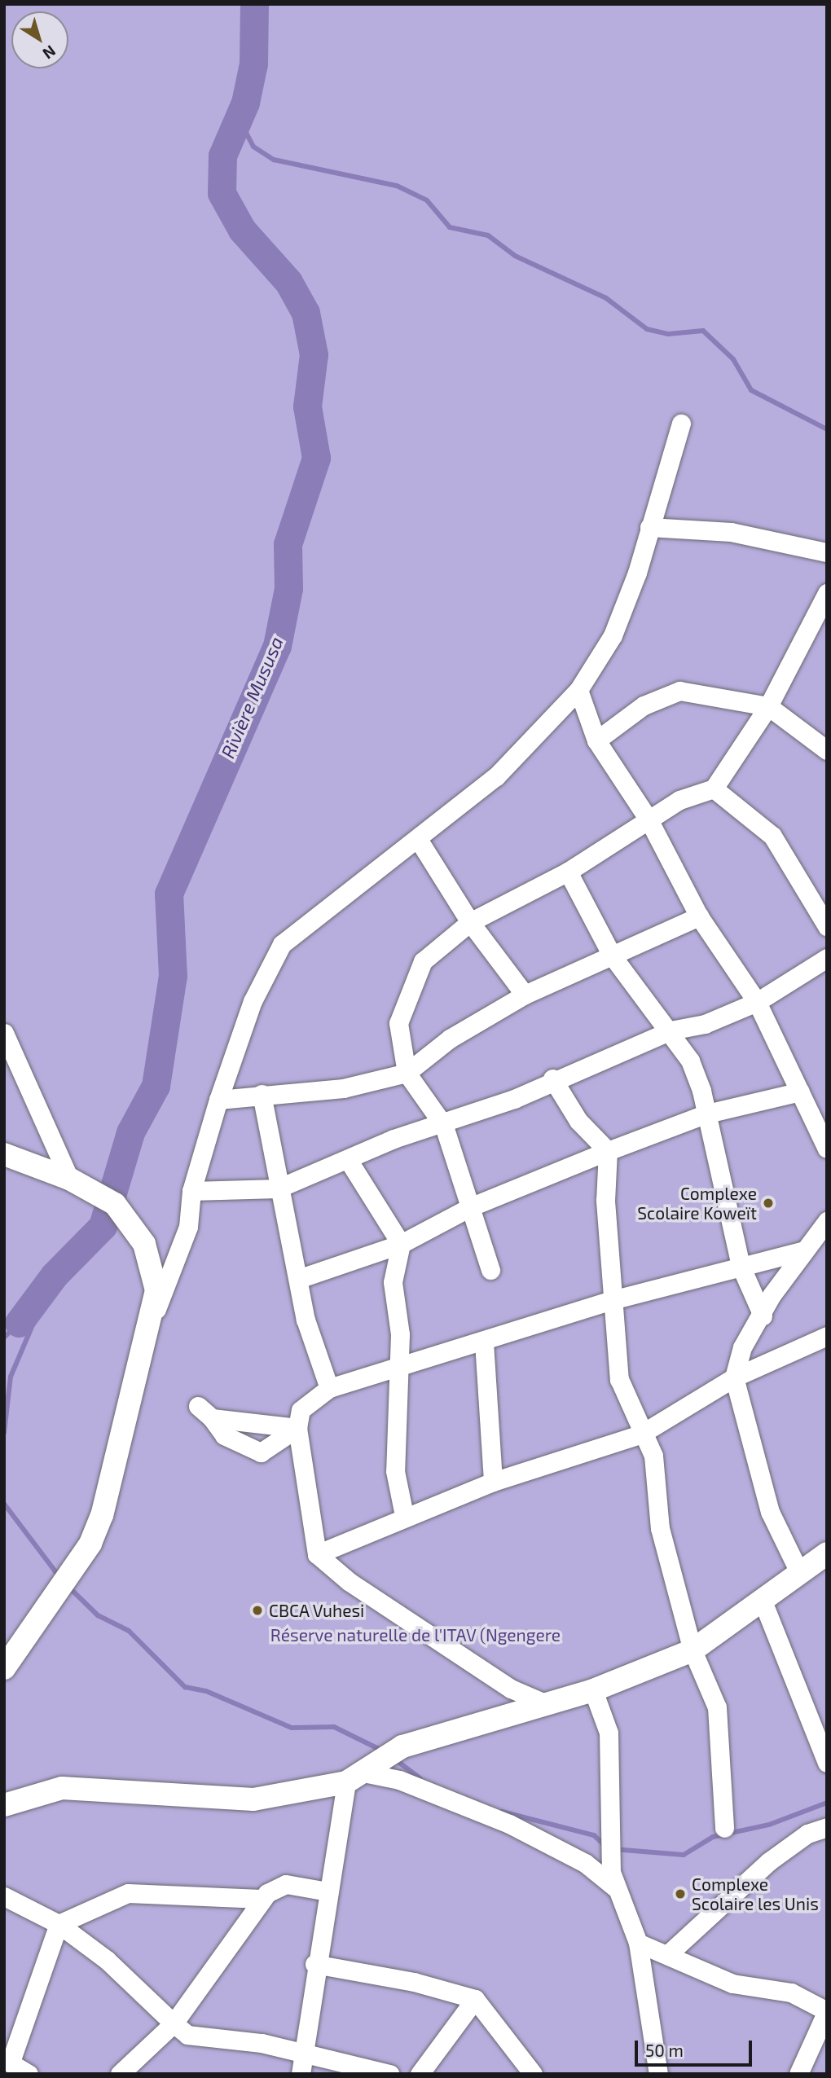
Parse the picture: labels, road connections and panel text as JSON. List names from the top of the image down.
{
  "water": ["Rivière Mususa"],
  "parks": ["Réserve naturelle de l'ITAV (Ngengere"],
  "places": ["Complexe Scolaire Koweït", "CBCA Vuhesi", "Complexe Scolaire les Unis"],
  "scale_bar": "50 m",
  "north": "bottom right"
}
